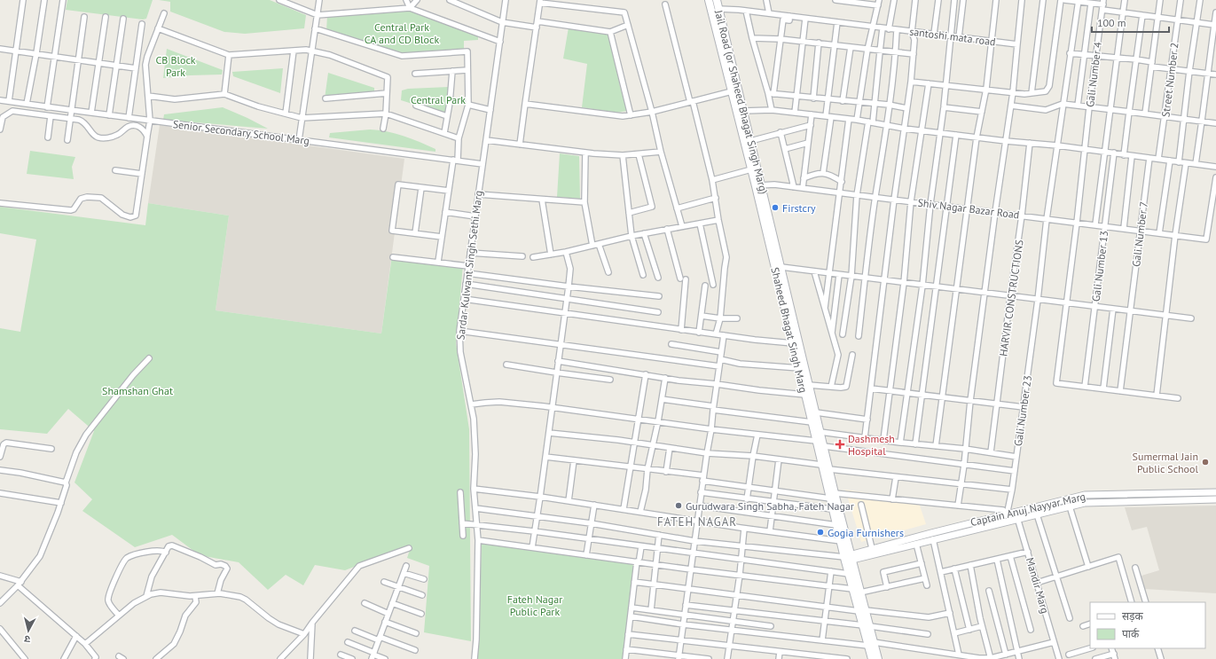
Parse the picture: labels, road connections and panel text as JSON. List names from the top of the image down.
{
  "streets": {
    "main road": ["Jail Road (or Shaheed Bhagat Singh Marg)", "Shaheed Bhagat Singh Marg"],
    "street": [
      "santoshi mata road",
      "Gali Number 4",
      "Street Number 2",
      "Senior Secondary School Marg",
      "Shiv Nagar Bazar Road",
      "Gali Number 7",
      "Sardar Kulwant Singh Sethi Marg",
      "Gali Number 13",
      "HARVIR CONSTRUCTIONS",
      "Gali Number 23",
      "Captain Anuj Nayyar Marg",
      "Mandir Marg"
    ]
  },
  "crossings": [
    ["santoshi mata road", "Jail Road (or Shaheed Bhagat Singh Marg)"],
    ["Gali Number 4", "Shiv Nagar Bazar Road"],
    ["Gali Number 4", "Gali Number 13"],
    ["Jail Road (or Shaheed Bhagat Singh Marg)", "Shiv Nagar Bazar Road"],
    ["Jail Road (or Shaheed Bhagat Singh Marg)", "Shaheed Bhagat Singh Marg"],
    ["Jail Road (or Shaheed Bhagat Singh Marg)", "Captain Anuj Nayyar Marg"],
    ["Senior Secondary School Marg", "Sardar Kulwant Singh Sethi Marg"],
    ["Shiv Nagar Bazar Road", "Gali Number 7"],
    ["Shiv Nagar Bazar Road", "Gali Number 13"],
    ["Shiv Nagar Bazar Road", "HARVIR CONSTRUCTIONS"],
    ["Shiv Nagar Bazar Road", "Shaheed Bhagat Singh Marg"],
    ["Shiv Nagar Bazar Road", "Gali Number 23"],
    ["Shaheed Bhagat Singh Marg", "Captain Anuj Nayyar Marg"],
    ["Gali Number 23", "Captain Anuj Nayyar Marg"],
    ["Captain Anuj Nayyar Marg", "Mandir Marg"]
  ],
  "districts": ["FATEH NAGAR"],
  "parks": [
    "Central Park CA and CD Block",
    "CB Block Park",
    "Central Park",
    "Shamshan Ghat",
    "Fateh Nagar Public Park"
  ],
  "places": {
    "other": [
      "Firstcry",
      "Sumermal Jain Public School",
      "Gurudwara Singh Sabha, Fateh Nagar",
      "Gogia Furnishers"
    ],
    "health": ["Dashmesh Hospital"]
  },
  "legend": ["सड़क", "पार्क"],
  "scale_bar": "100 m",
  "north": "bottom"
}
